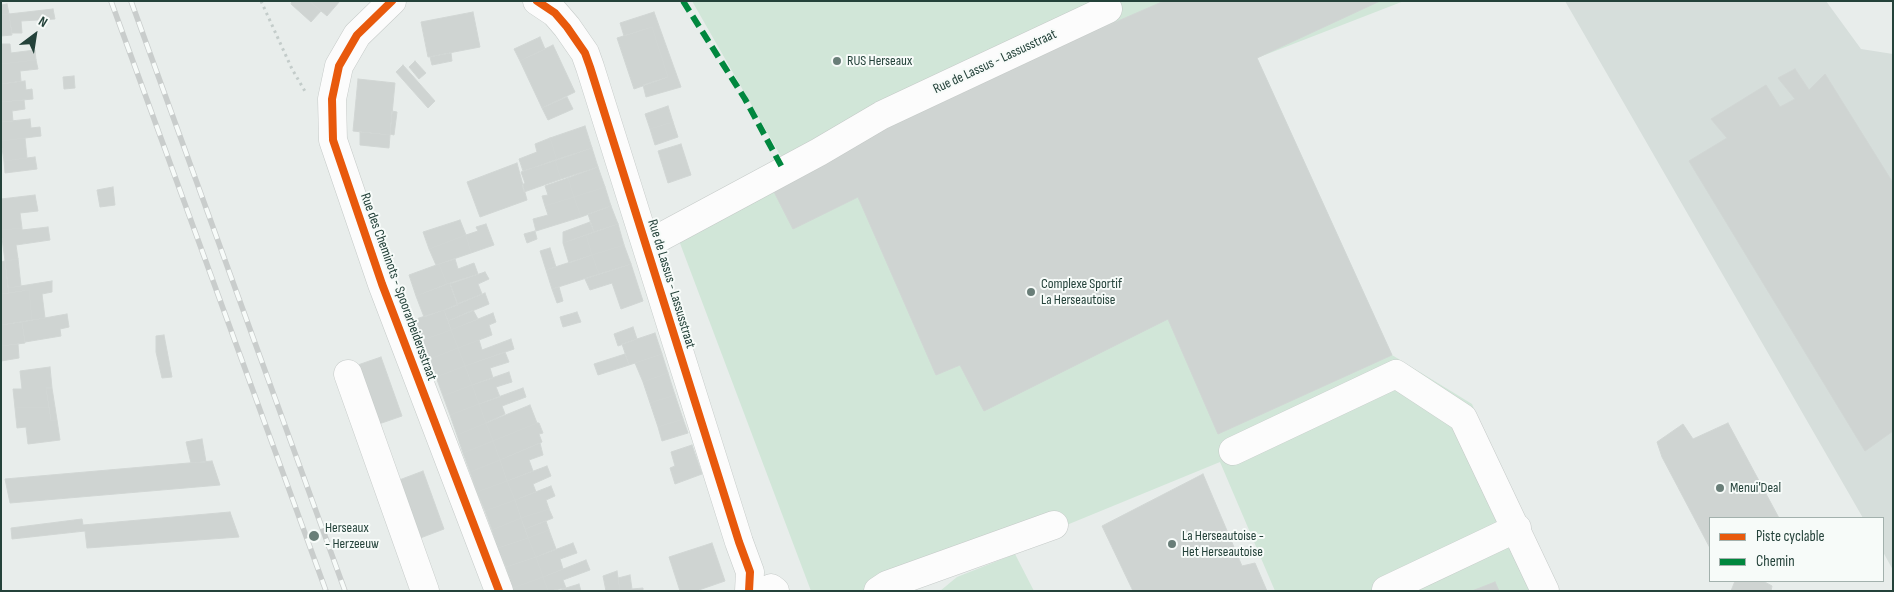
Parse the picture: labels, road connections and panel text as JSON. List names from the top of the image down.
{
  "streets": {
    "street": ["Rue de Lassus - Lassusstraat", "Rue des Cheminots - Spoorarbeidersstraat"]
  },
  "places": [
    "RUS Herseaux",
    "Complexe Sportif La Herseautoise",
    "Menui'Deal",
    "Herseaux - Herzeeuw",
    "La Herseautoise - Het Herseautoise"
  ],
  "legend": ["Piste cyclable", "Chemin"],
  "north": "top right"
}
